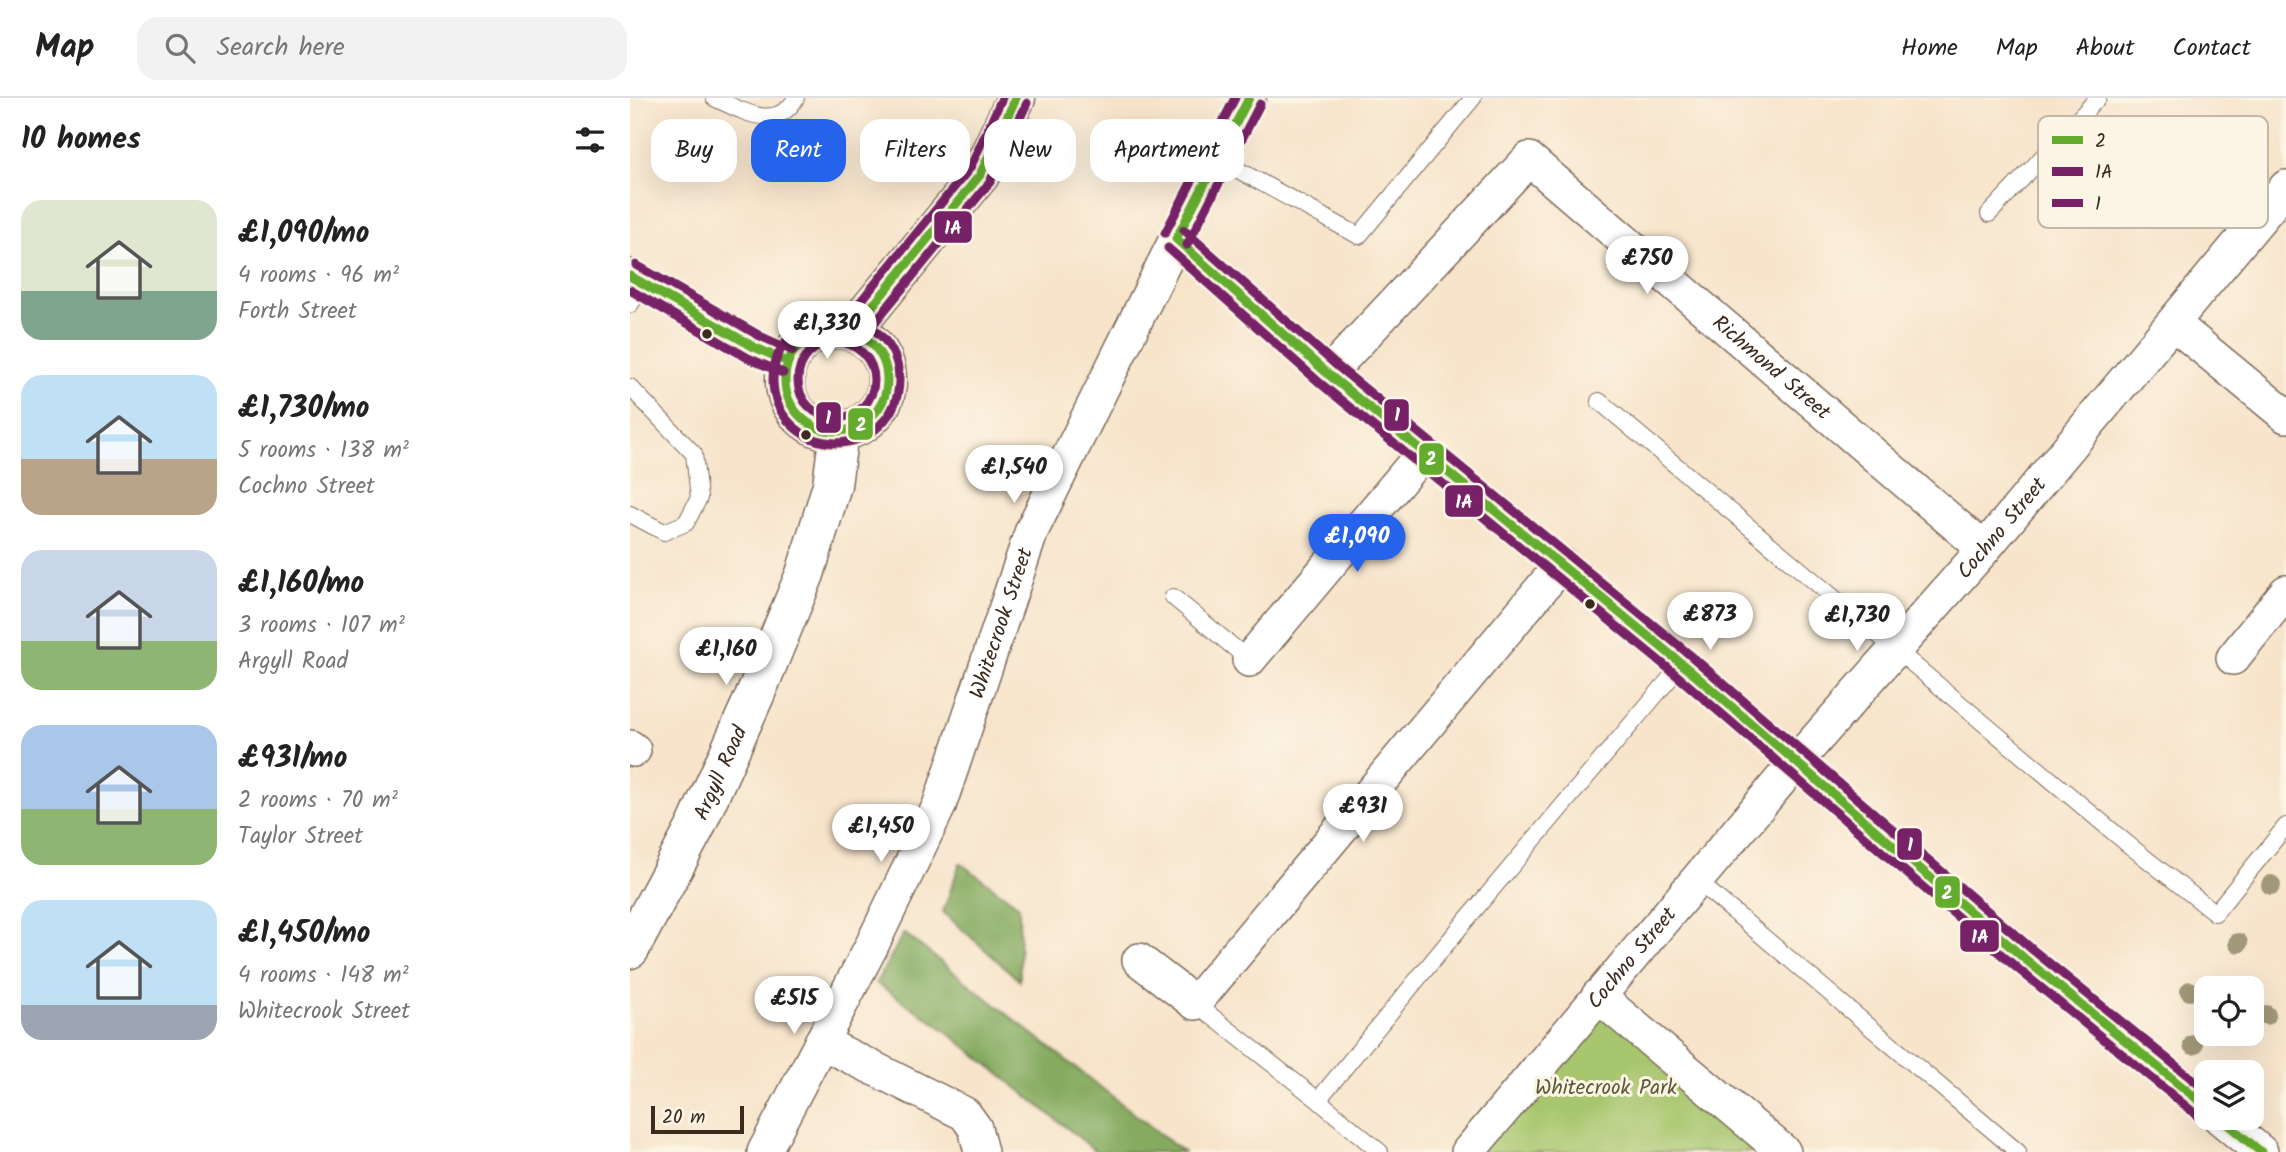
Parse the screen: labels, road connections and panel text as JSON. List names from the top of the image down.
{
  "streets": {
    "street": [
      "Richmond Street",
      "Cochno Street",
      "Whitecrook Street",
      "Argyll Road"
    ]
  },
  "crossings": [
    ["Richmond Street", "Cochno Street"]
  ],
  "parks": ["Whitecrook Park"],
  "lines": ["transit line 2", "transit line 1", "transit line 1A"],
  "legend": ["2", "1A", "1"],
  "scale_bar": "20 m",
  "page": {
    "header": "Map",
    "search": "Search here",
    "nav": [
      "Home",
      "Map",
      "About",
      "Contact"
    ],
    "heading": "10 homes",
    "chip": [
      "Buy",
      "Rent",
      "Filters",
      "New",
      "Apartment"
    ],
    "list": [
      {
        "name": "£1,090/mo",
        "note": "4 rooms · 96 m² · Forth Street"
      },
      {
        "name": "£1,730/mo",
        "note": "5 rooms · 138 m² · Cochno Street"
      },
      {
        "name": "£1,160/mo",
        "note": "3 rooms · 107 m² · Argyll Road"
      },
      {
        "name": "£931/mo",
        "note": "2 rooms · 70 m² · Taylor Street"
      },
      {
        "name": "£1,450/mo",
        "note": "4 rooms · 148 m² · Whitecrook Street"
      }
    ],
    "price": [
      "£750",
      "£1,330",
      "£1,540",
      "£1,090",
      "£873",
      "£1,730",
      "£1,160",
      "£931",
      "£1,450",
      "£515"
    ],
    "scale": "20 m"
  }
}
